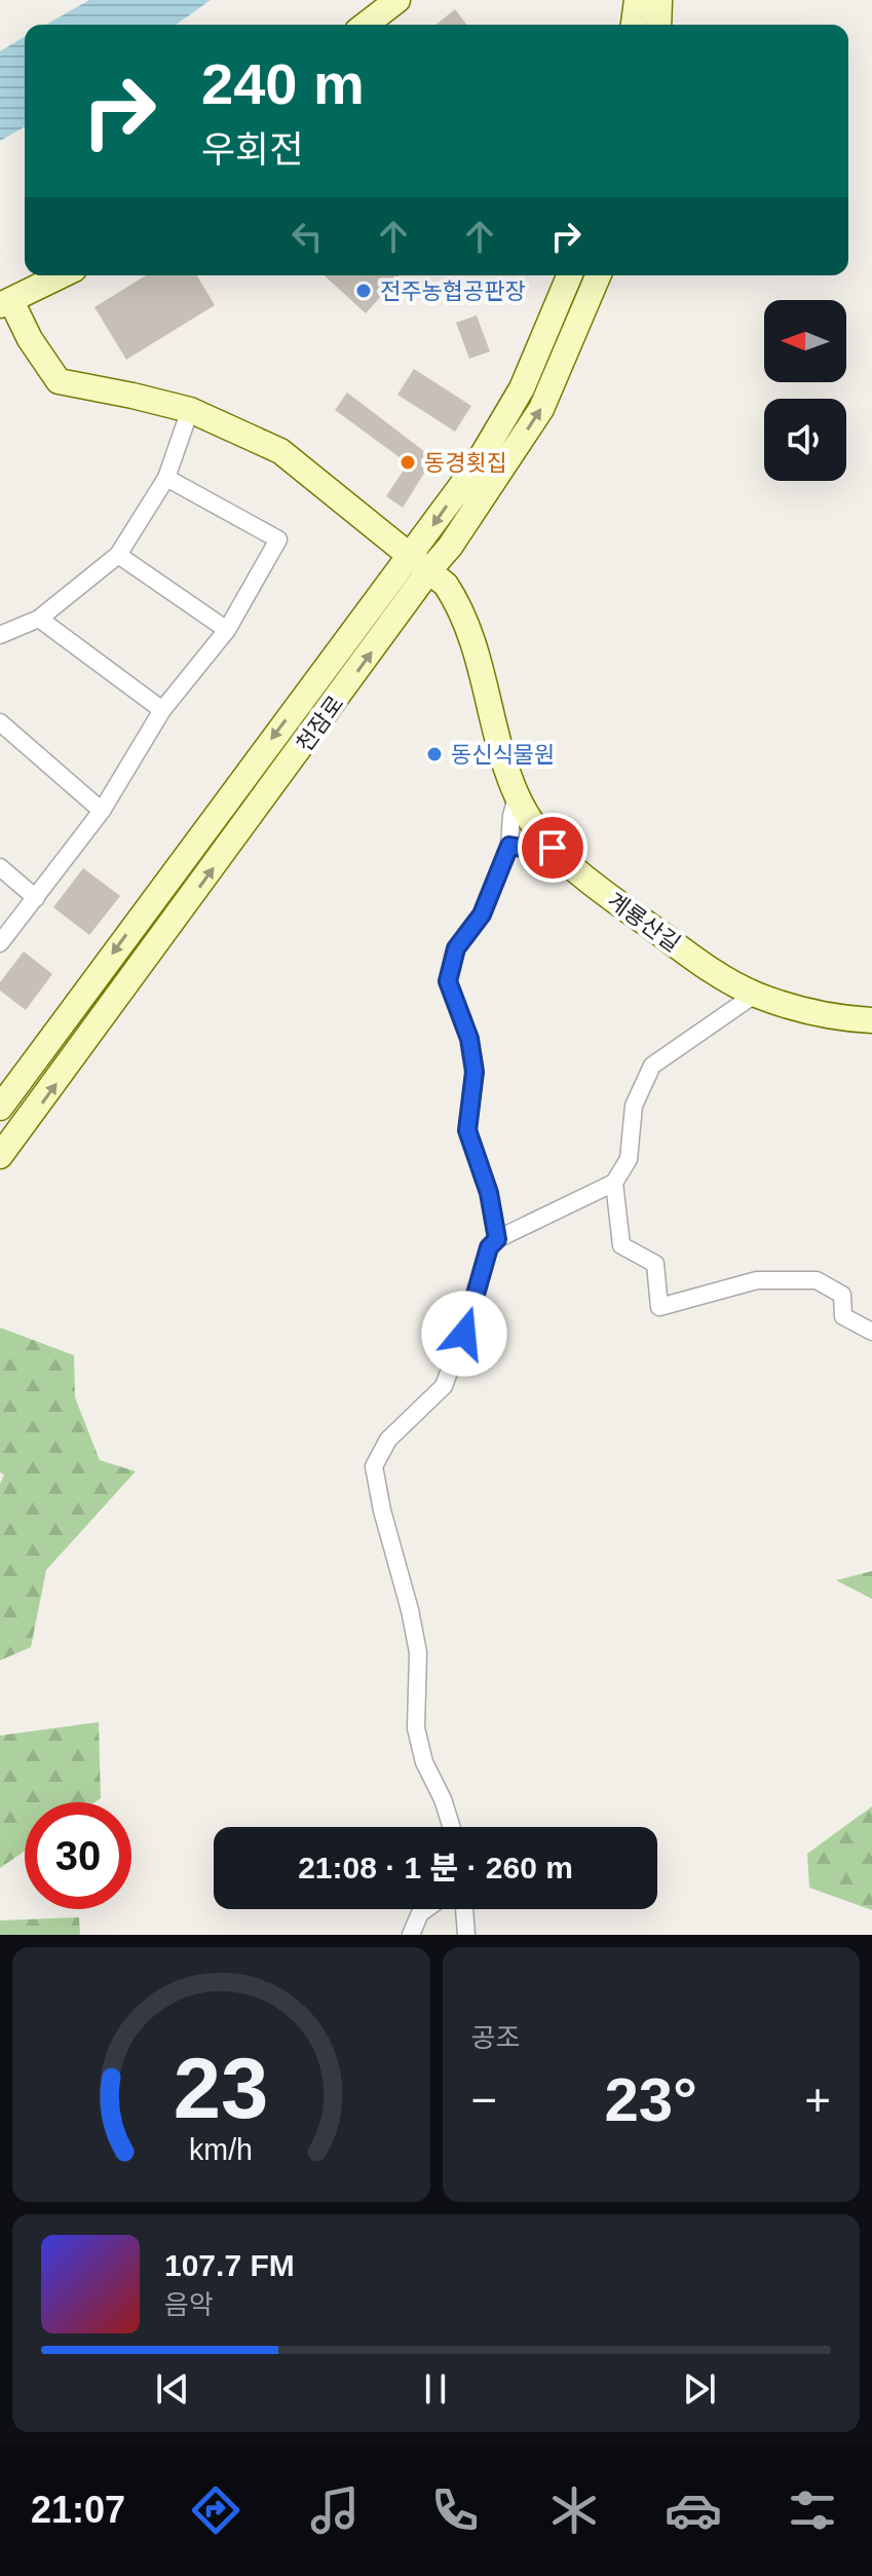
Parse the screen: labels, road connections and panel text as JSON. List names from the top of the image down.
{
  "streets": {
    "street": ["천잠로", "계룡산길"]
  },
  "crossings": [
    ["천잠로", "계룡산길"]
  ],
  "places": ["전주농협공판장", "동경횟집", "동신식물원"],
  "north": "left",
  "page": {
    "turn": ["240 m", "우회전"],
    "limit": "30",
    "trip": "21:08 · 1 분 · 260 m",
    "tile": "공조",
    "heat": ["−", "23°", "+"],
    "song": ["107.7 FM", "음악"],
    "tabs": "21:07",
    "gauge": ["23", "km/h"]
  }
}
